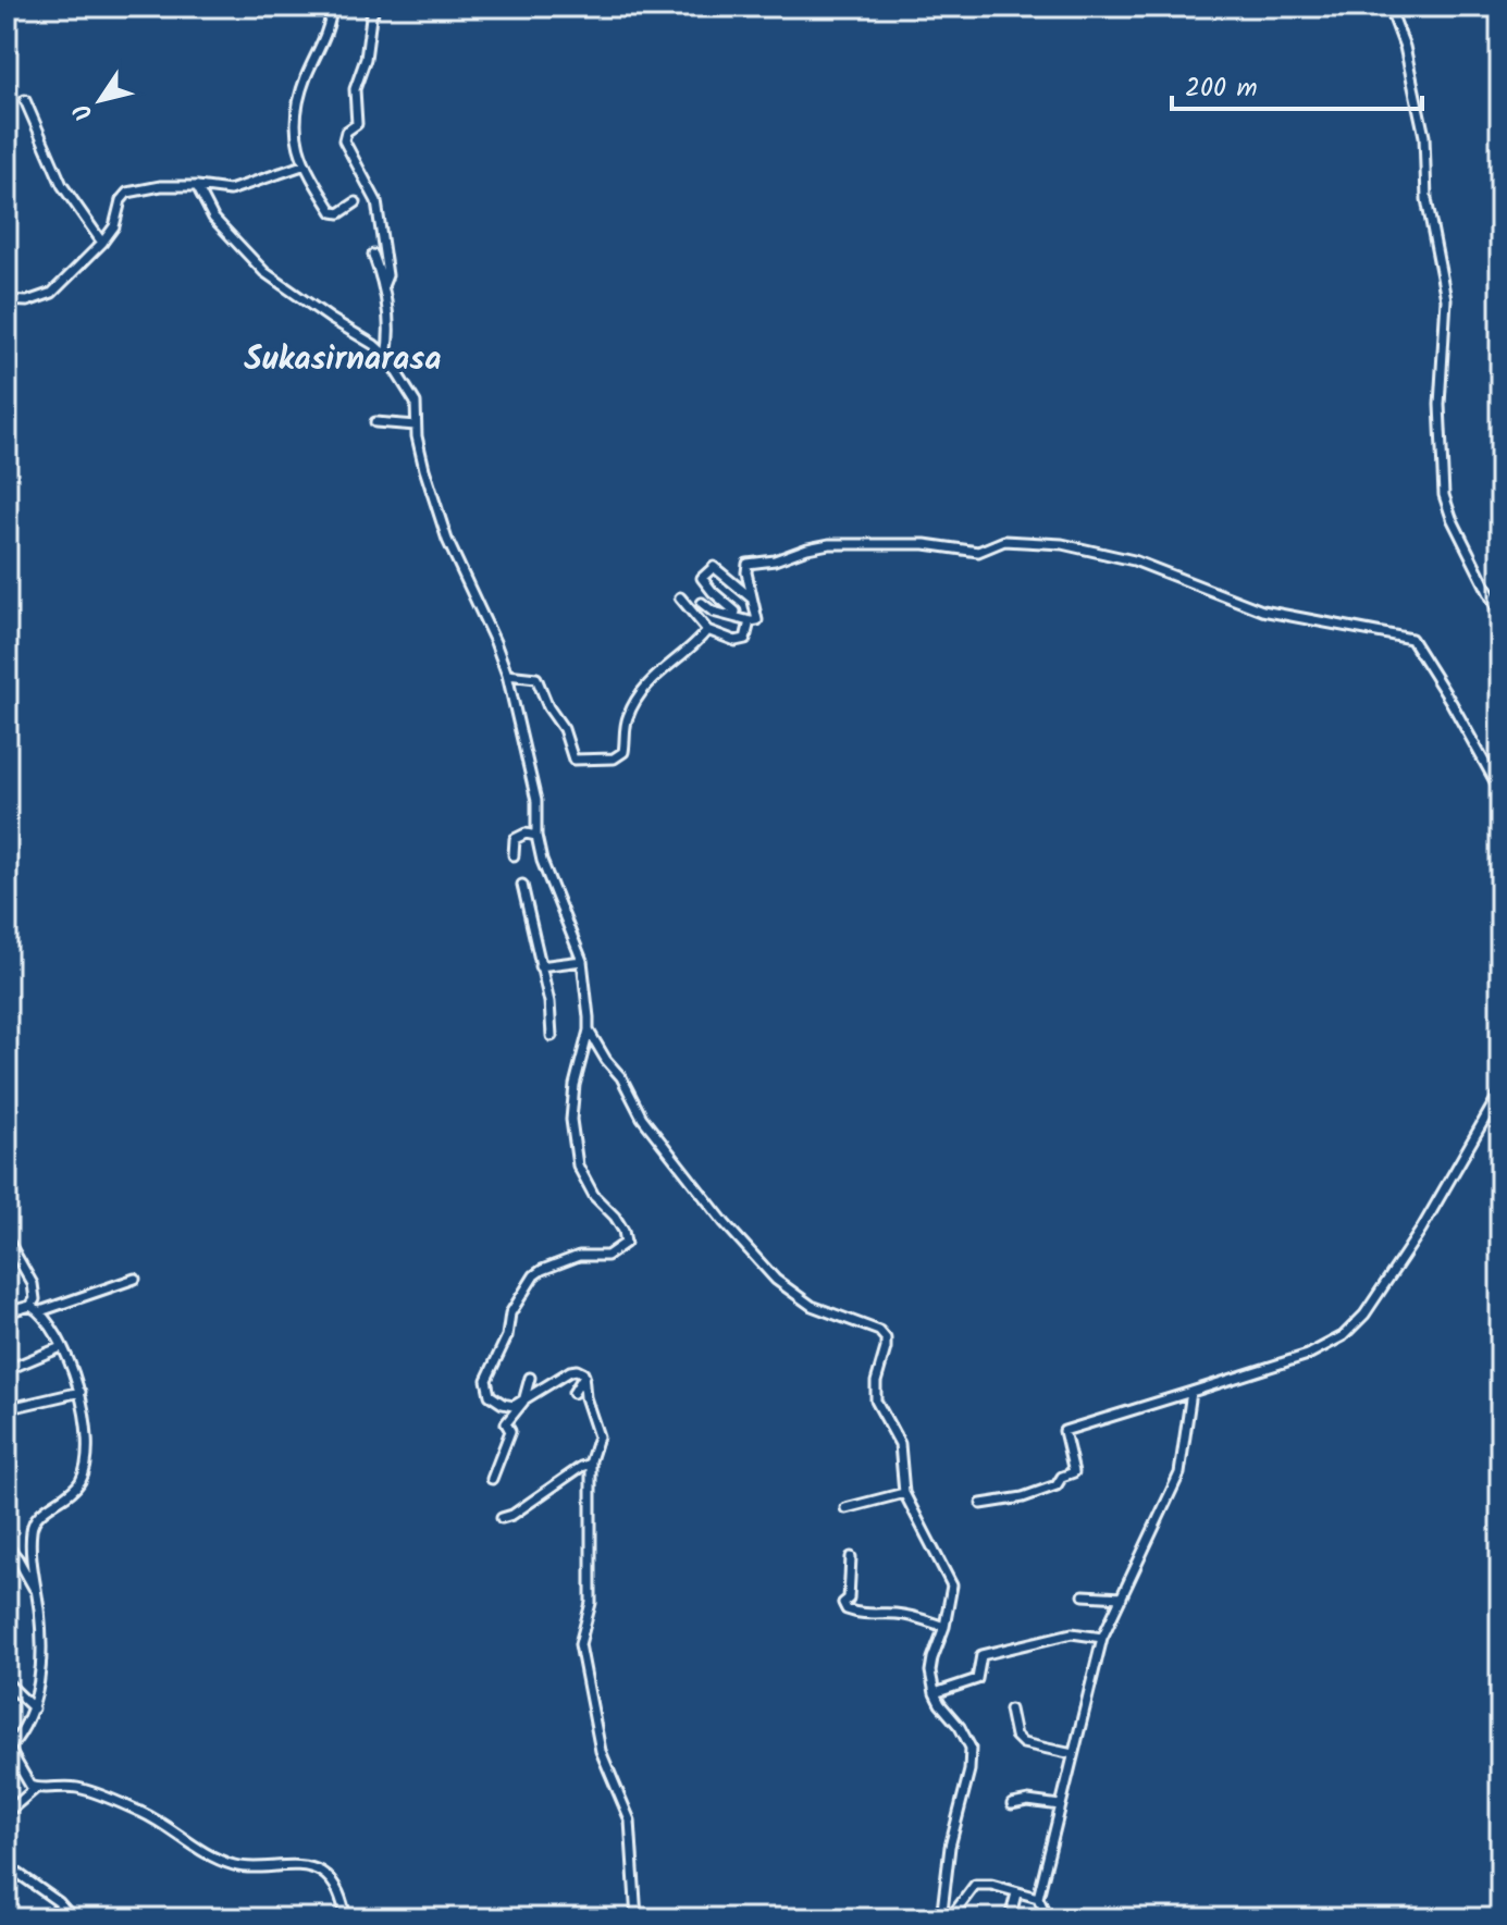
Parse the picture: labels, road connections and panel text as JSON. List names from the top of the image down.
{
  "districts": ["Sukasirnarasa"],
  "scale_bar": "200 m",
  "north": "bottom left"
}
